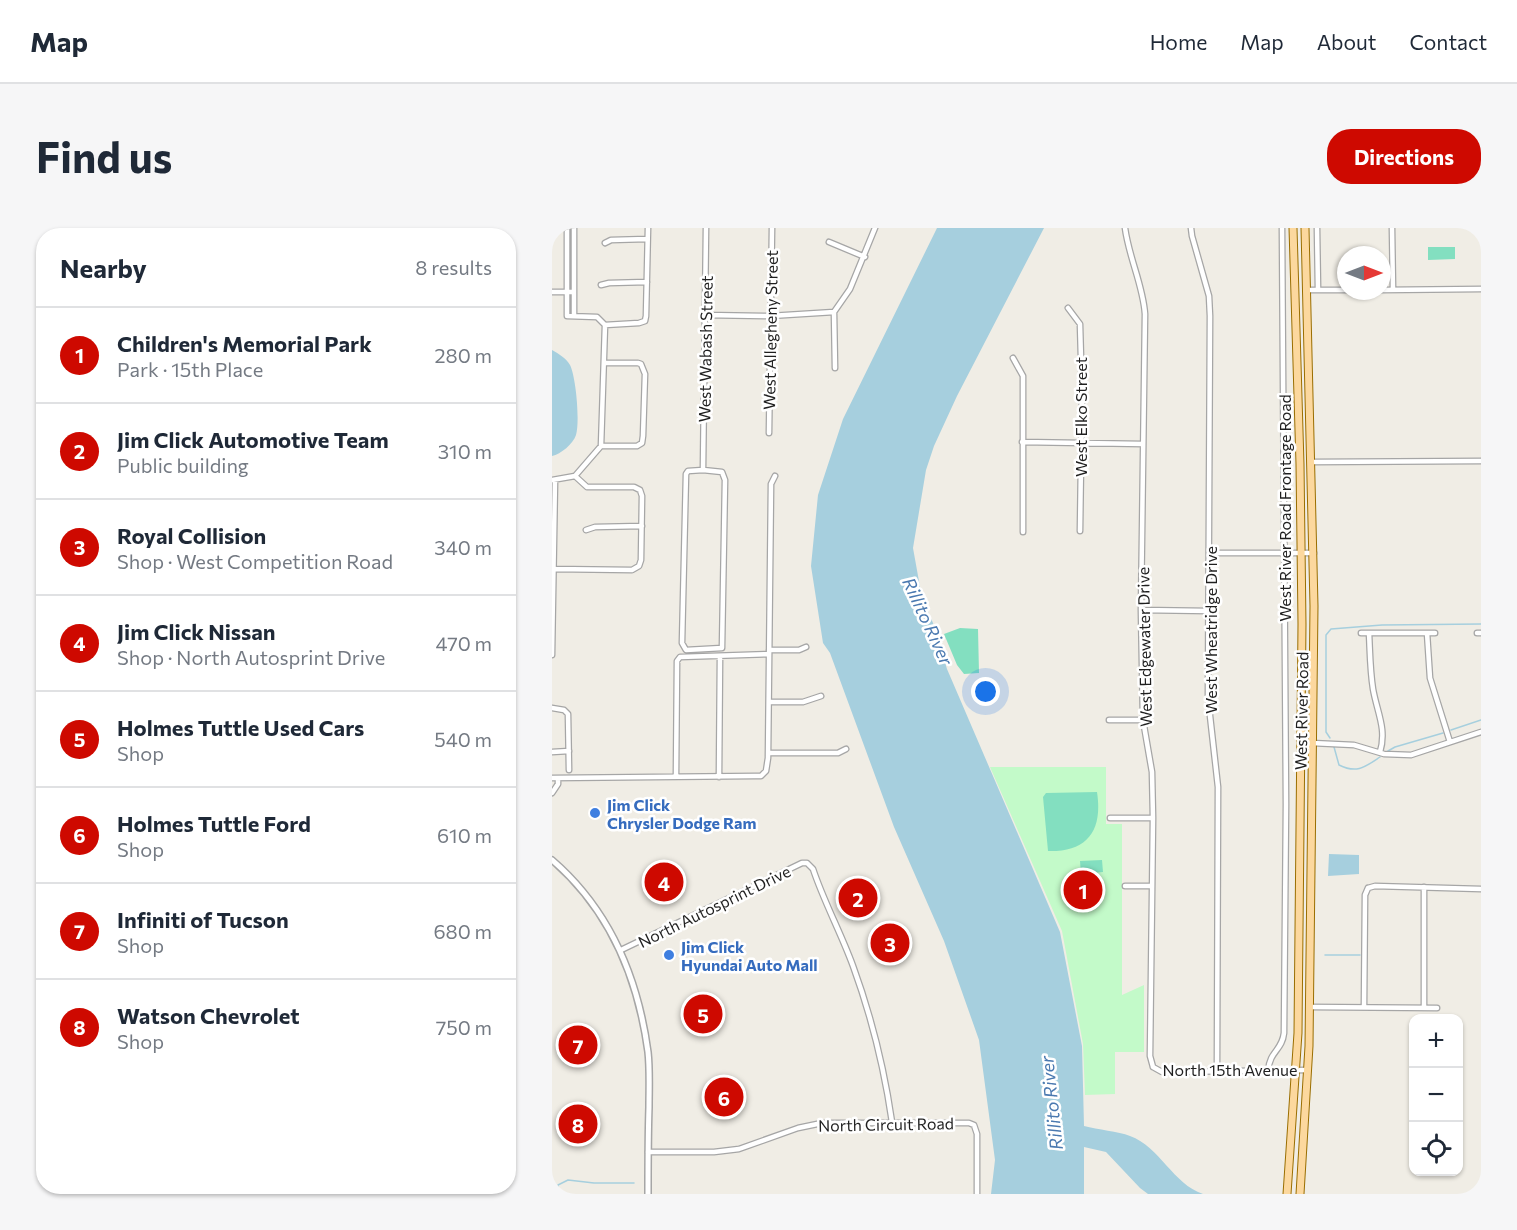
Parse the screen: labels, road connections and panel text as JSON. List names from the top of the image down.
{
  "streets": {
    "main road": ["West River Road"],
    "street": [
      "West Allegheny Street",
      "West Wabash Street",
      "West Elko Street",
      "West River Road Frontage Road",
      "West Wheatridge Drive",
      "West Edgewater Drive",
      "North Autosprint Drive",
      "North 15th Avenue",
      "North Circuit Road"
    ]
  },
  "crossings": [
    ["West River Road Frontage Road", "North 15th Avenue"],
    ["West Wheatridge Drive", "North 15th Avenue"],
    ["West Edgewater Drive", "North 15th Avenue"],
    ["West River Road", "North 15th Avenue"],
    ["North Autosprint Drive", "North Circuit Road"]
  ],
  "water": ["Rillito River"],
  "places": ["Jim Click Chrysler Dodge Ram", "Jim Click Hyundai Auto Mall"],
  "north": "right",
  "page": {
    "header": "Map",
    "nav": [
      "Home",
      "Map",
      "About",
      "Contact"
    ],
    "buttons": "Directions",
    "title": "Find us",
    "heading": ["Nearby", "8 results"],
    "list": [
      {
        "mark": "1",
        "name": "Children's Memorial Park",
        "note": "Park · 15th Place",
        "value": "280 m"
      },
      {
        "mark": "2",
        "name": "Jim Click Automotive Team",
        "note": "Public building",
        "value": "310 m"
      },
      {
        "mark": "3",
        "name": "Royal Collision",
        "note": "Shop · West Competition Road",
        "value": "340 m"
      },
      {
        "mark": "4",
        "name": "Jim Click Nissan",
        "note": "Shop · North Autosprint Drive",
        "value": "470 m"
      },
      {
        "mark": "5",
        "name": "Holmes Tuttle Used Cars",
        "note": "Shop",
        "value": "540 m"
      },
      {
        "mark": "6",
        "name": "Holmes Tuttle Ford",
        "note": "Shop",
        "value": "610 m"
      },
      {
        "mark": "7",
        "name": "Infiniti of Tucson",
        "note": "Shop",
        "value": "680 m"
      },
      {
        "mark": "8",
        "name": "Watson Chevrolet",
        "note": "Shop",
        "value": "750 m"
      }
    ],
    "pins": [
      "4",
      "1",
      "2",
      "3",
      "5",
      "7",
      "6",
      "8"
    ],
    "map_buttons": ["+", "−"]
  }
}
